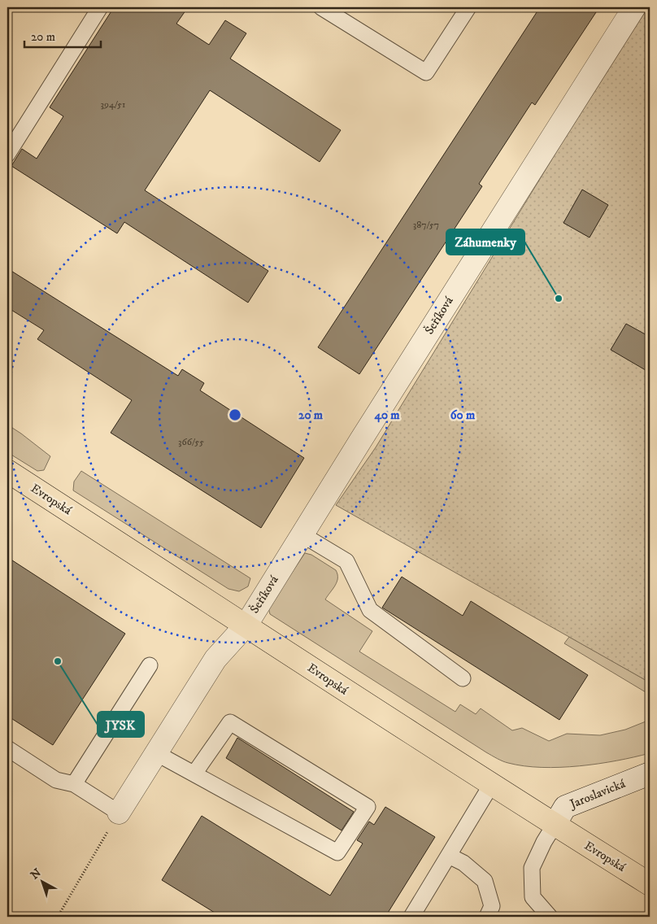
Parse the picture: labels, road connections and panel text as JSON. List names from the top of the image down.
{
  "streets": {
    "main road": ["Evropská"],
    "street": ["Šeříková", "Jaroslavická"]
  },
  "crossings": [
    ["Šeříková", "Evropská"],
    ["Evropská", "Jaroslavická"]
  ],
  "places": ["Záhumenky", "JYSK"],
  "house_numbers": ["394/51", "387/57", "366/55"],
  "scale_bar": "20 m",
  "north": "top left",
  "rings": ["20 m", "40 m", "60 m"]
}
